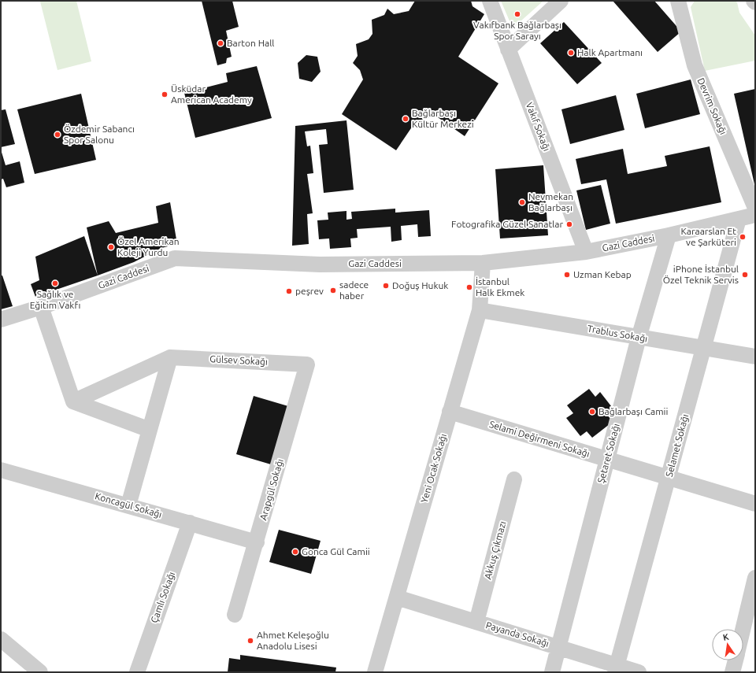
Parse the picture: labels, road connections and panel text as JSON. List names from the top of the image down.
{
  "streets": {
    "street": [
      "Devrim Sokağı",
      "Vakıf Sokağı",
      "Gazi Caddesi",
      "Trablus Sokağı",
      "Gülsev Sokağı",
      "Selami Değirmeni Sokağı",
      "Selamet Sokağı",
      "Şetaret Sokağı",
      "Yeni Ocak Sokağı",
      "Arapgül Sokağı",
      "Koncagül Sokağı",
      "Akkuş Çıkmazı",
      "Çamlı Sokağı",
      "Payanda Sokağı"
    ]
  },
  "crossings": [
    ["Vakıf Sokağı", "Gazi Caddesi"],
    ["Gazi Caddesi", "Selamet Sokağı"],
    ["Gazi Caddesi", "Şetaret Sokağı"],
    ["Gazi Caddesi", "Yeni Ocak Sokağı"],
    ["Trablus Sokağı", "Selamet Sokağı"],
    ["Trablus Sokağı", "Şetaret Sokağı"],
    ["Trablus Sokağı", "Yeni Ocak Sokağı"],
    ["Gülsev Sokağı", "Arapgül Sokağı"],
    ["Selami Değirmeni Sokağı", "Selamet Sokağı"],
    ["Selami Değirmeni Sokağı", "Şetaret Sokağı"],
    ["Selami Değirmeni Sokağı", "Yeni Ocak Sokağı"],
    ["Selamet Sokağı", "Payanda Sokağı"],
    ["Şetaret Sokağı", "Payanda Sokağı"],
    ["Yeni Ocak Sokağı", "Payanda Sokağı"],
    ["Arapgül Sokağı", "Koncagül Sokağı"],
    ["Koncagül Sokağı", "Çamlı Sokağı"],
    ["Akkuş Çıkmazı", "Payanda Sokağı"]
  ],
  "places": [
    "Vakıfbank Bağlarbaşı Spor Sarayı",
    "Barton Hall",
    "Halk Apartmanı",
    "Üsküdar American Academy",
    "Bağlarbaşı Kültür Merkezi",
    "Özdemir Sabancı Spor Salonu",
    "Nevmekan Bağlarbaşı",
    "Fotografika Güzel Sanatlar",
    "Karaarslan Et ve Şarküteri",
    "Özel Amerikan Koleji Yurdu",
    "Uzman Kebap",
    "iPhone İstanbul Özel Teknik Servis",
    "Sağlık ve Eğitim Vakfı",
    "Doğuş Hukuk",
    "İstanbul Halk Ekmek",
    "sadece haber",
    "peşrev",
    "Bağlarbaşı Camii",
    "Gonca Gül Camii",
    "Ahmet Keleşoğlu Anadolu Lisesi"
  ],
  "north": "top"
}
